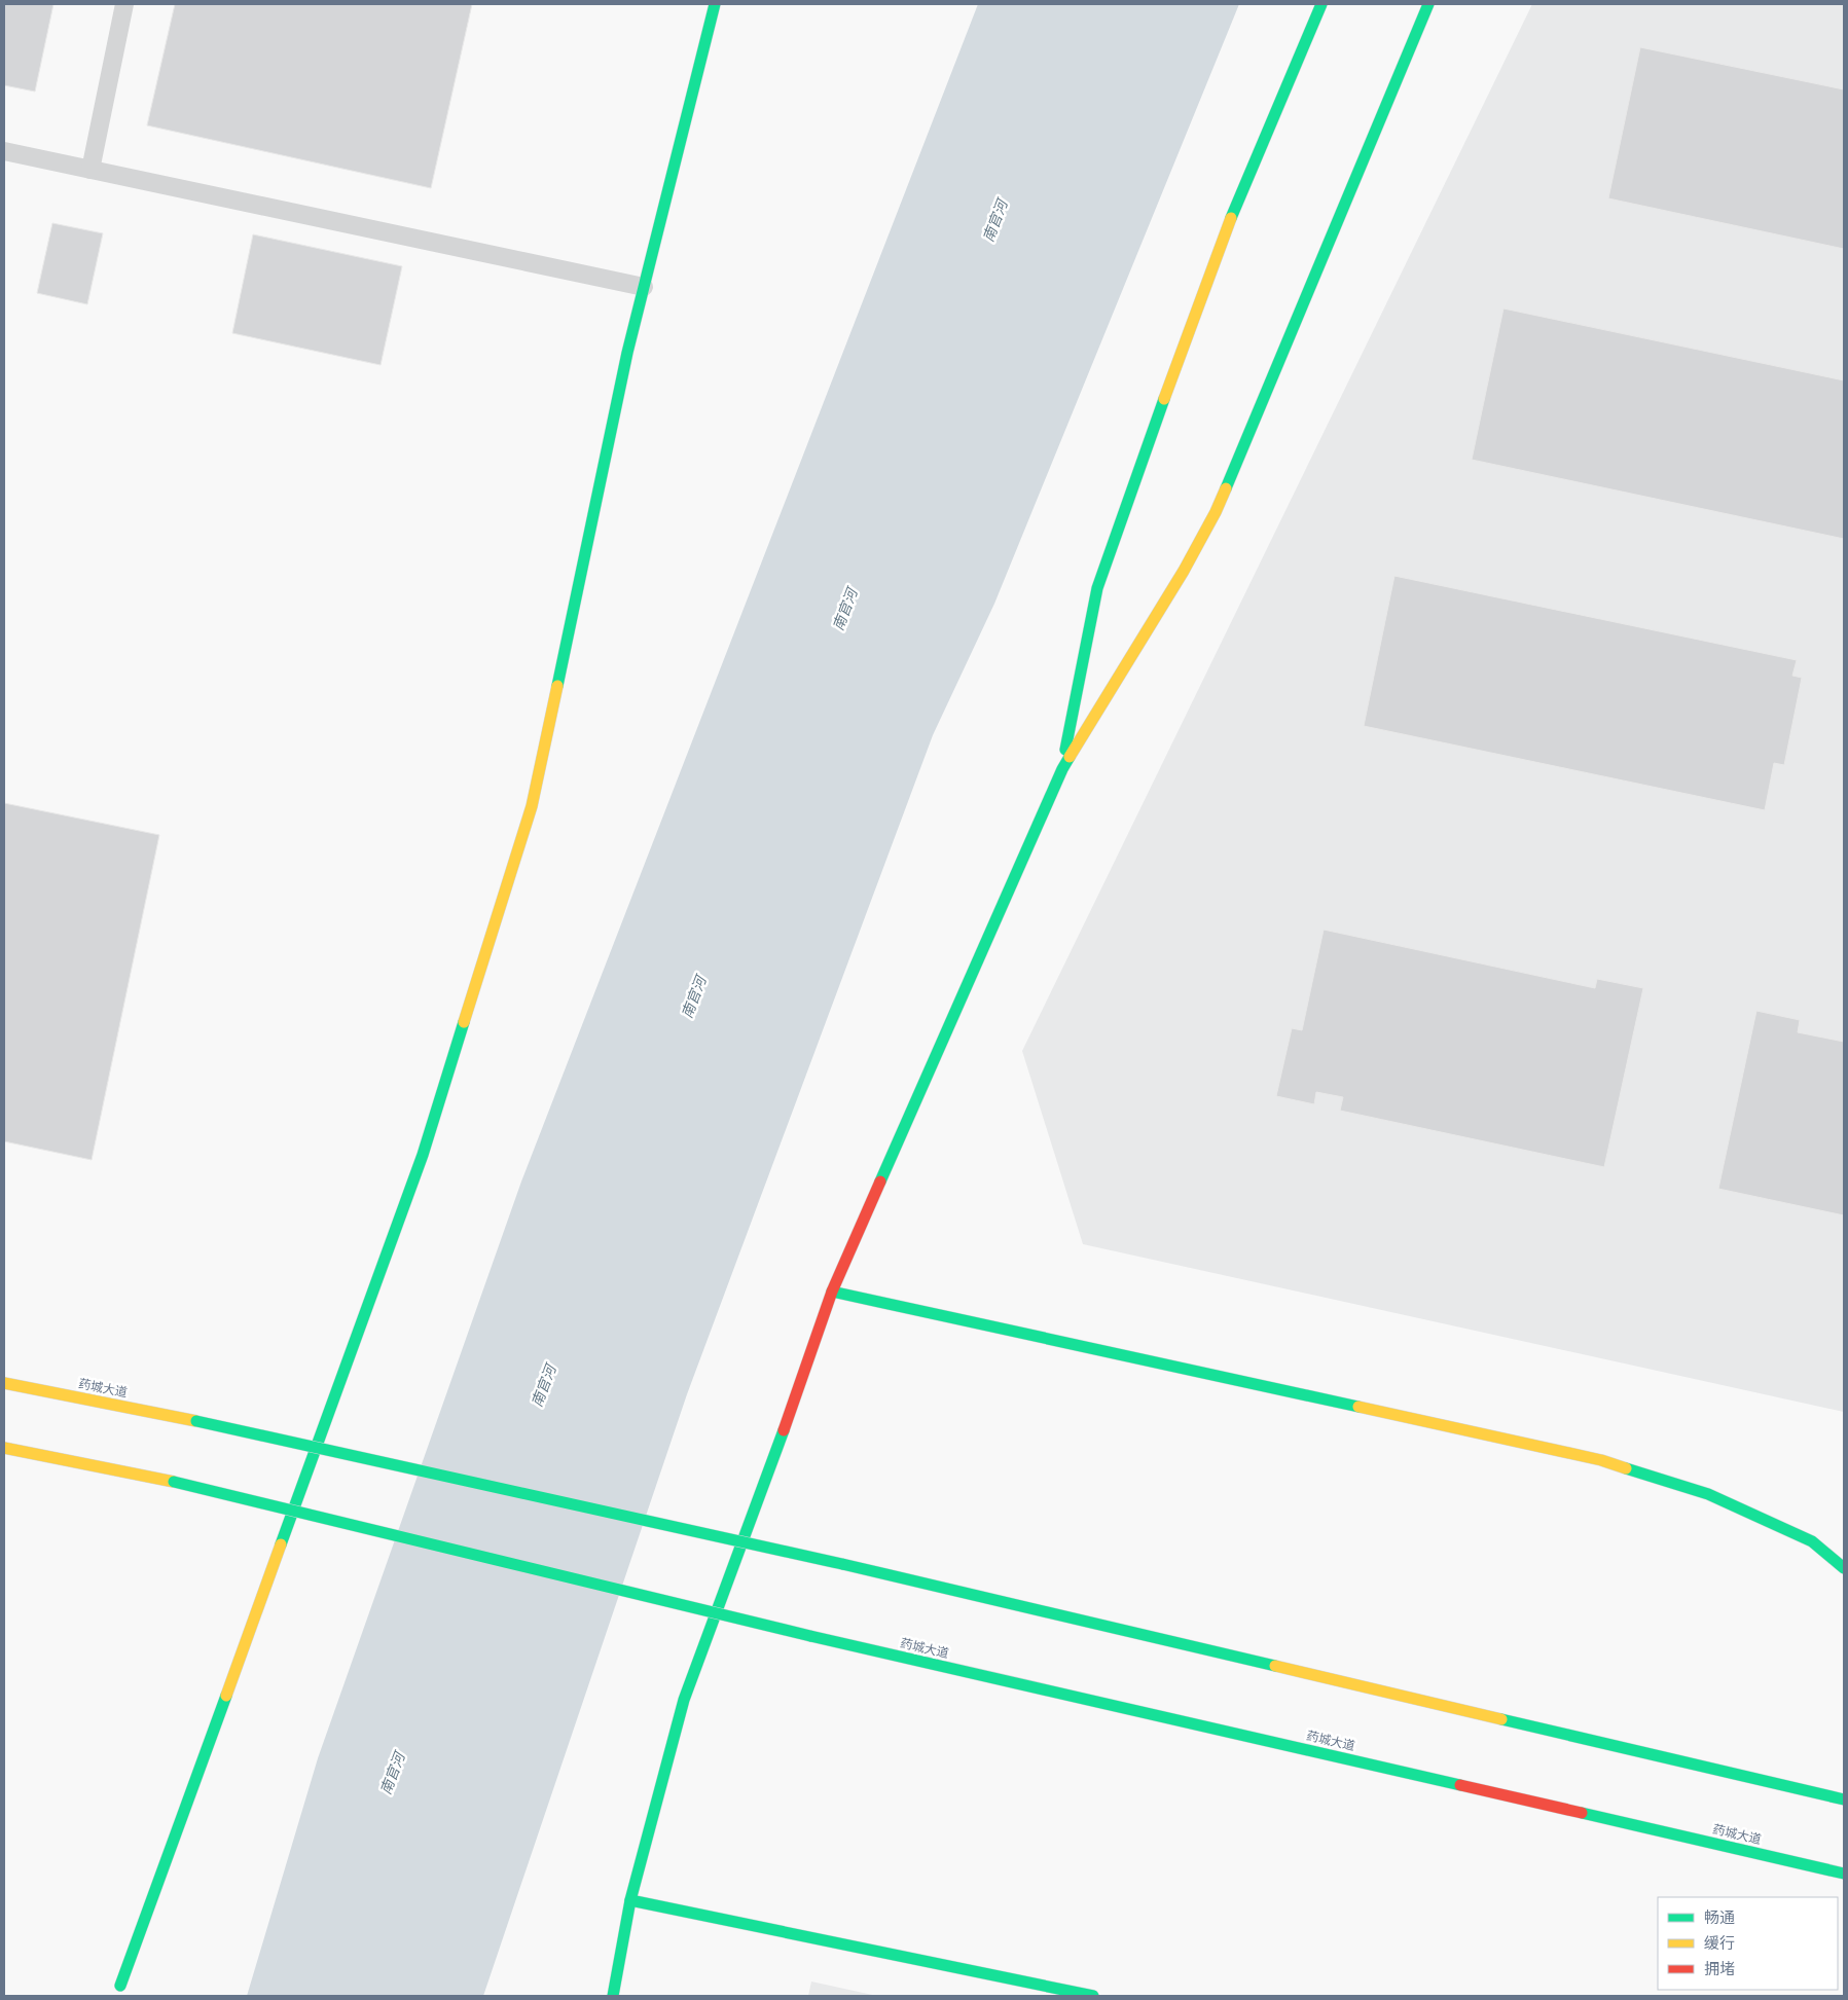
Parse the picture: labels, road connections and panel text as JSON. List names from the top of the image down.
{
  "streets": {
    "main road": ["药城大道"]
  },
  "water": ["南官河"],
  "legend": ["畅通", "缓行", "拥堵"]
}
